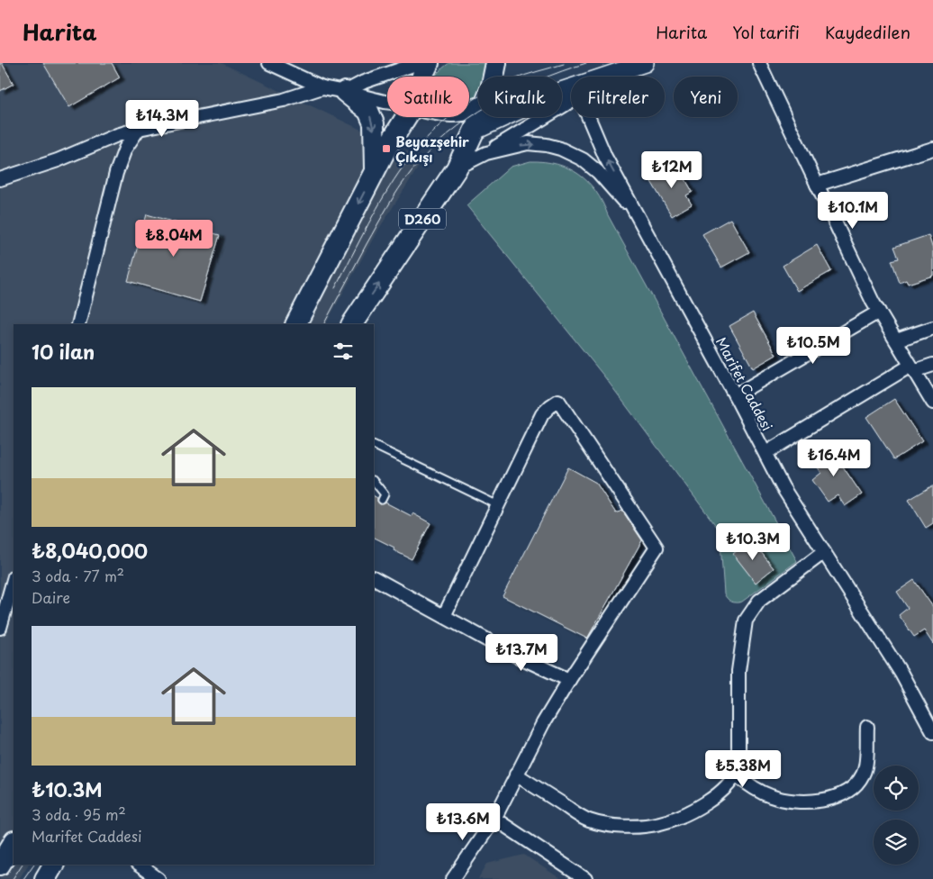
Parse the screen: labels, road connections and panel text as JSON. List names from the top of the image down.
{
  "streets": {
    "highway": ["D260"],
    "street": ["Marifet Caddesi"]
  },
  "places": {
    "transit": ["Beyazşehir Çıkışı"]
  },
  "page": {
    "header": "Harita",
    "nav": ["Harita", "Yol tarifi", "Kaydedilen"],
    "chip": [
      "Satılık",
      "Kiralık",
      "Filtreler",
      "Yeni"
    ],
    "price": [
      "₺14.3M",
      "₺12M",
      "₺10.1M",
      "₺8.04M",
      "₺10.5M",
      "₺16.4M",
      "₺10.3M",
      "₺13.7M",
      "₺5.38M",
      "₺13.6M"
    ],
    "heading": "10 ilan",
    "list": [
      {
        "name": "₺8,040,000",
        "note": "3 oda · 77 m² · Daire"
      },
      {
        "name": "₺10.3M",
        "note": "3 oda · 95 m² · Marifet Caddesi"
      }
    ]
  }
}
